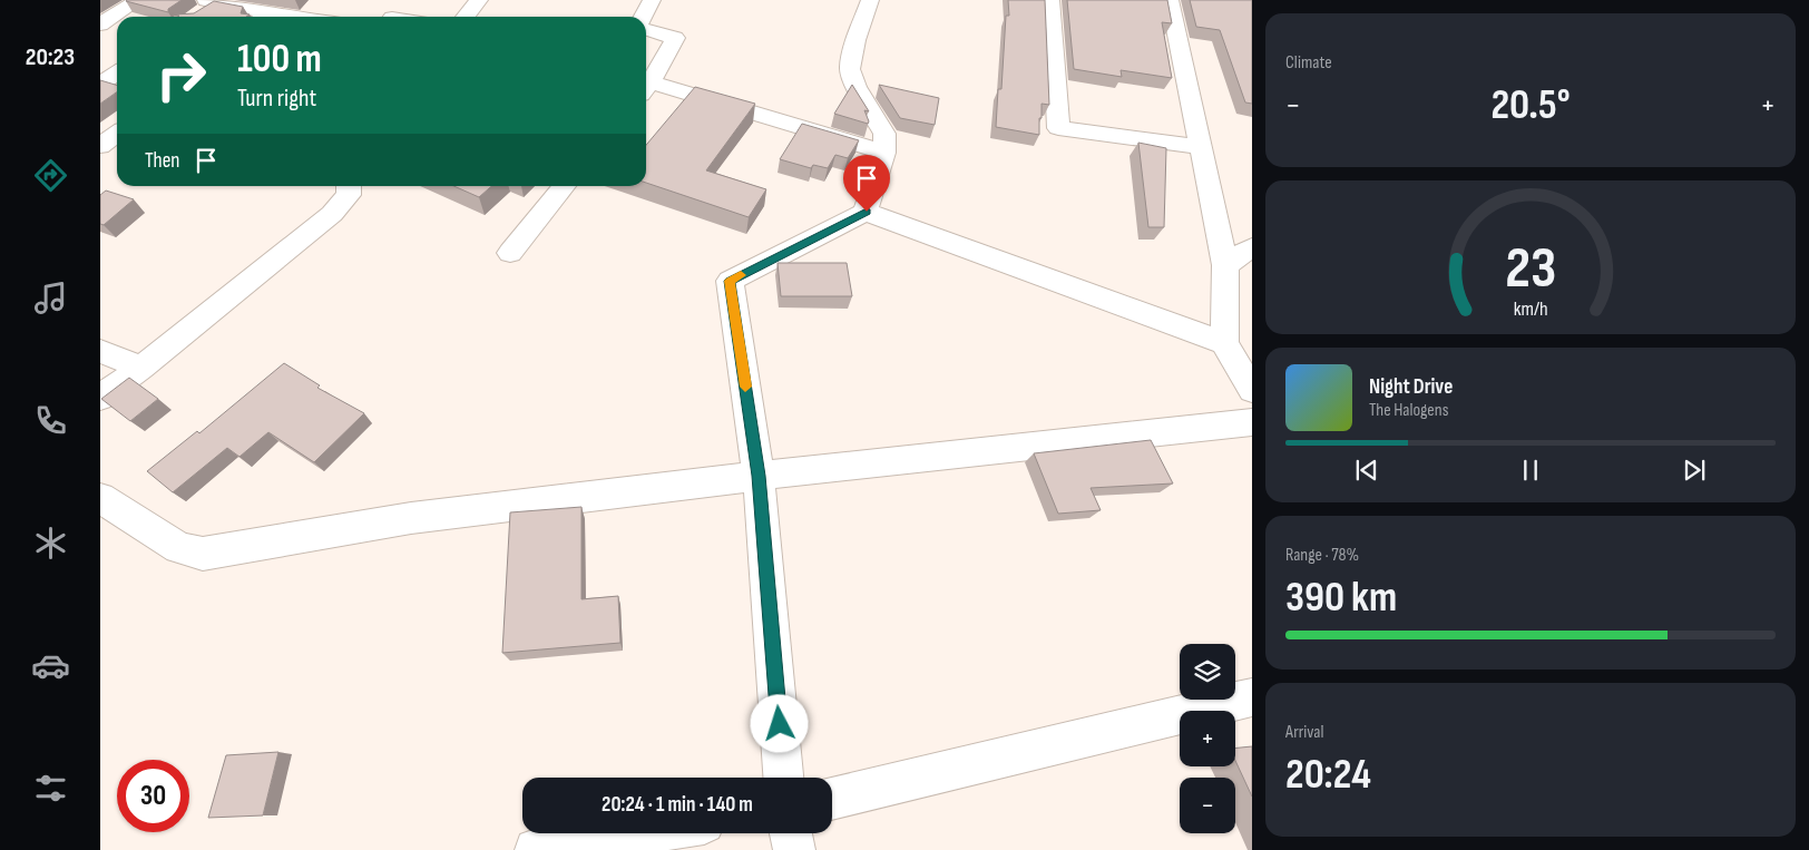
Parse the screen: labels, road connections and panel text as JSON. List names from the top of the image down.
{
  "page": {
    "tabs": "20:23",
    "tile": [
      "Climate",
      ["Range · 78%", "390 km"],
      ["Arrival", "20:24"]
    ],
    "turn": ["100 m", "Turn right"],
    "heat": ["−", "20.5°", "+"],
    "then": "Then",
    "song": ["Night Drive", "The Halogens"],
    "map_buttons": ["+", "−"],
    "limit": "30",
    "trip": "20:24 · 1 min · 140 m",
    "gauge": ["23", "km/h"]
  }
}
